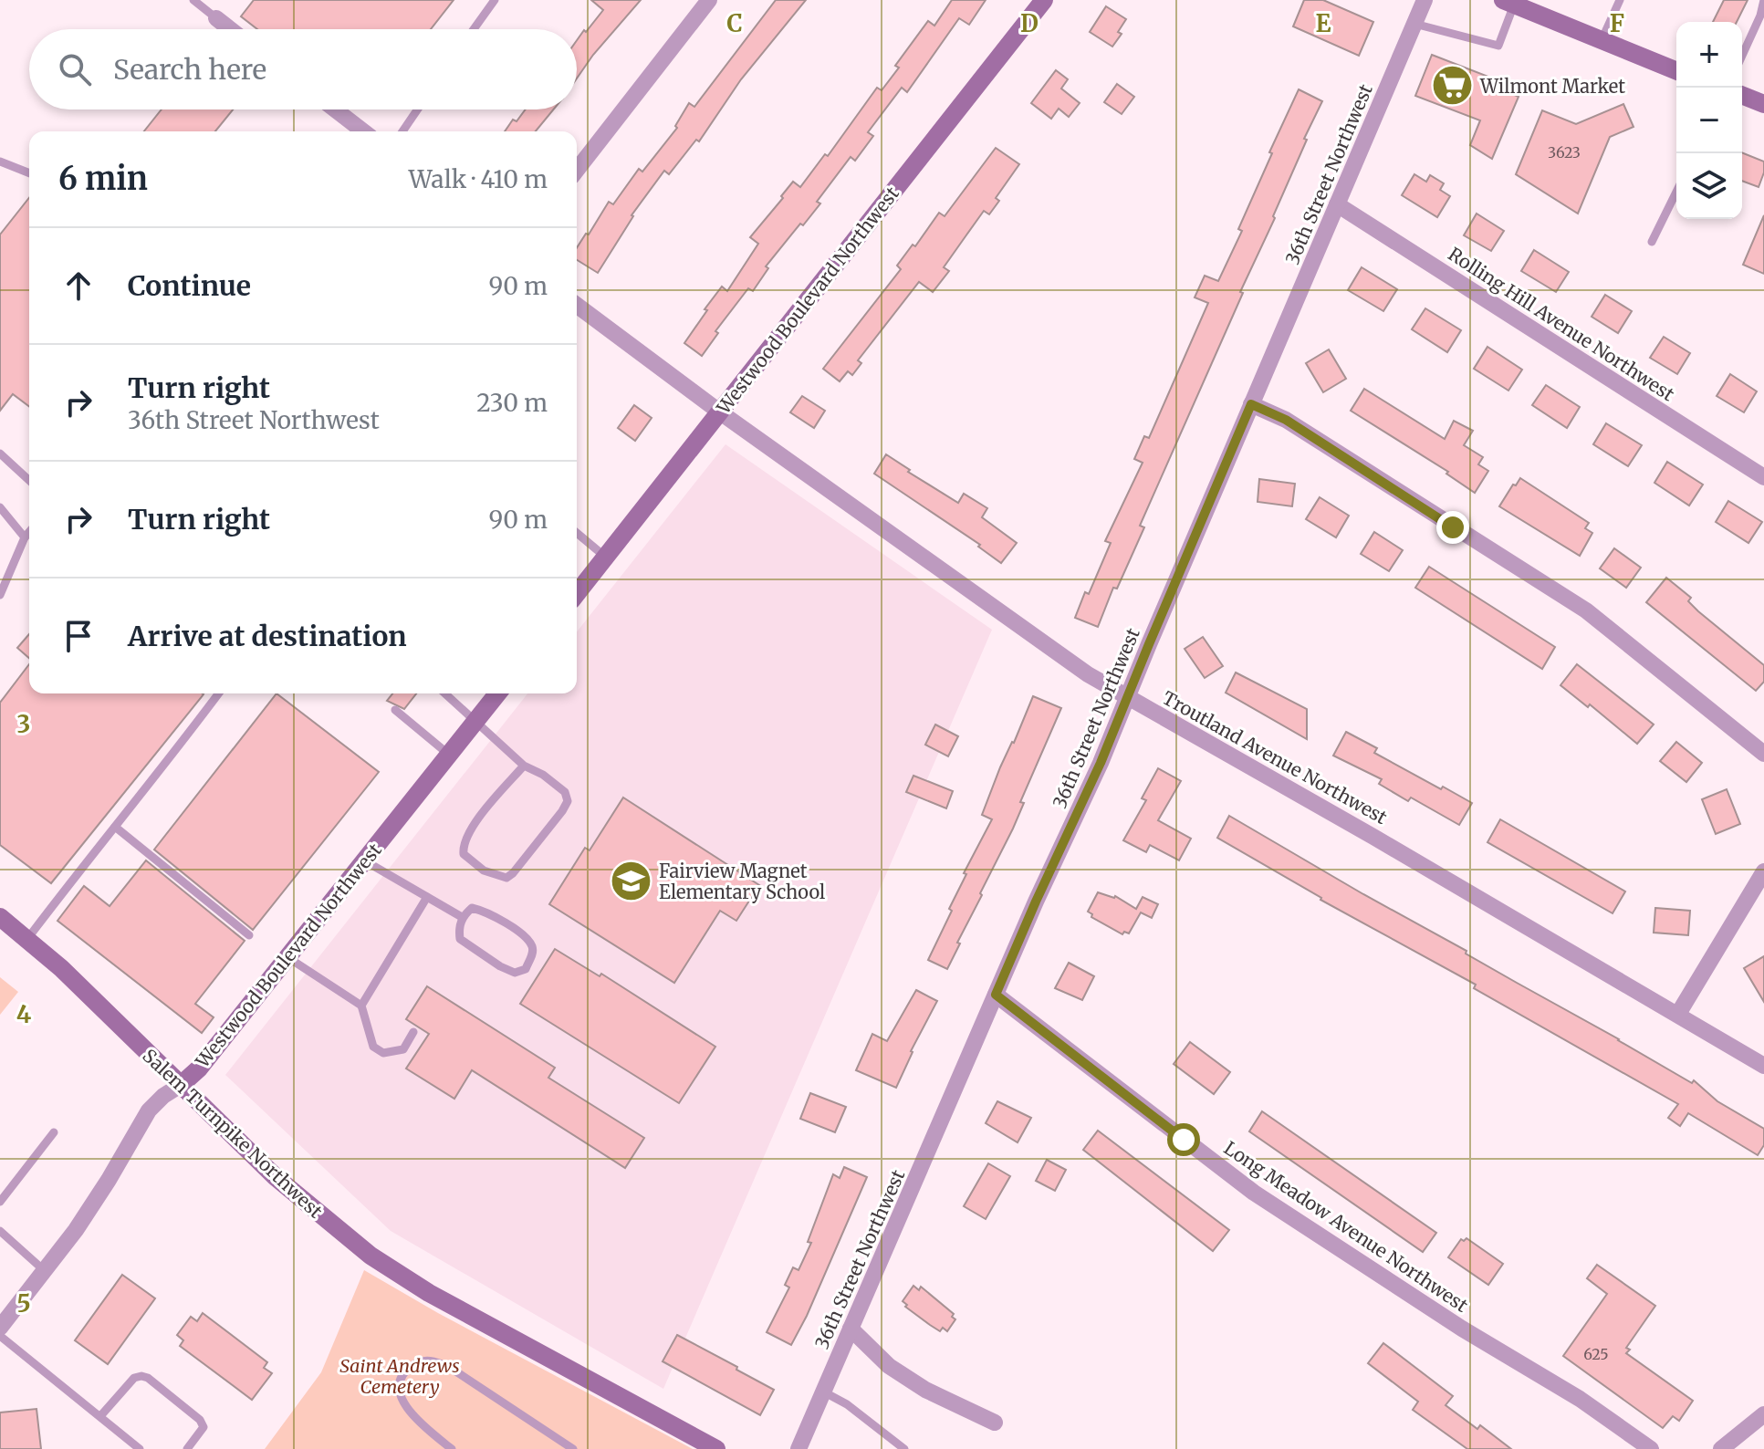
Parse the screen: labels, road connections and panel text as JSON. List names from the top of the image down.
{
  "streets": {
    "street": [
      "36th Street Northwest",
      "Westwood Boulevard Northwest",
      "Rolling Hill Avenue Northwest",
      "Troutland Avenue Northwest",
      "Salem Turnpike Northwest",
      "Long Meadow Avenue Northwest"
    ]
  },
  "crossings": [
    ["36th Street Northwest", "Rolling Hill Avenue Northwest"],
    ["36th Street Northwest", "Troutland Avenue Northwest"],
    ["36th Street Northwest", "Long Meadow Avenue Northwest"],
    ["Westwood Boulevard Northwest", "Troutland Avenue Northwest"],
    ["Westwood Boulevard Northwest", "Salem Turnpike Northwest"]
  ],
  "parks": ["Saint Andrews Cemetery"],
  "places": {
    "supermarket": ["Wilmont Market"],
    "school or university": ["Fairview Magnet Elementary School"]
  },
  "house_numbers": ["3623", "625"],
  "page": {
    "map_buttons": ["+", "−"],
    "search": "Search here",
    "heading": ["6 min", "Walk · 410 m"],
    "list": [
      ["Continue", "90 m"],
      ["Turn right", "36th Street Northwest", "230 m"],
      ["Turn right", "90 m"],
      "Arrive at destination"
    ]
  },
  "grid": {
    "columns": [
      "C",
      "D",
      "E",
      "F"
    ],
    "rows": ["3", "4", "5"]
  }
}
